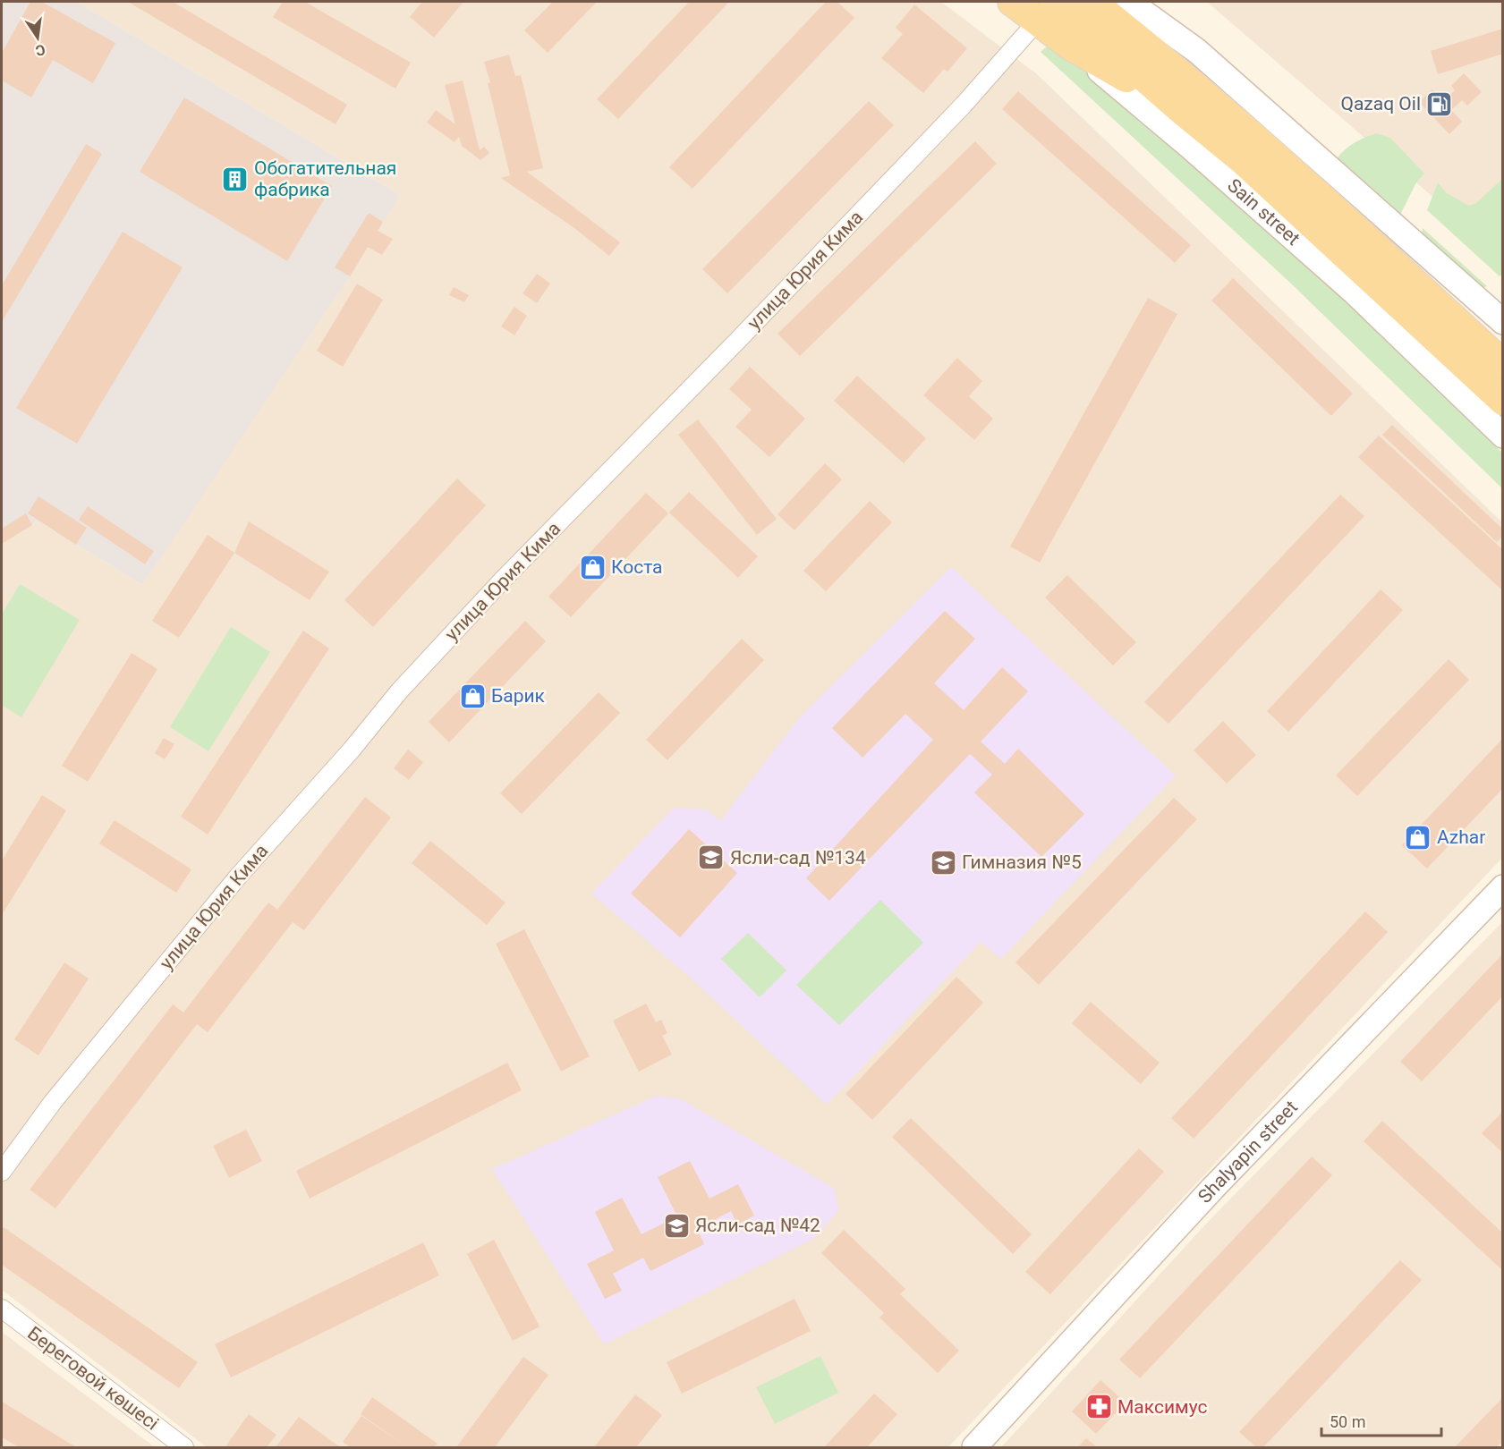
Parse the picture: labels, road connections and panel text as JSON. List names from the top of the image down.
{
  "streets": {
    "main road": ["Sain street", "Shalyapin street"],
    "street": ["улица Юрия Кима", "Береговой көшесі"]
  },
  "crossings": [
    ["Sain street", "улица Юрия Кима"]
  ],
  "places": {
    "fuel station": ["Qazaq Oil"],
    "building": ["Обогатительная фабрика"],
    "shop": ["Коста", "Барик", "Azhar"],
    "school or university": ["Ясли-сад №134", "Гимназия №5", "Ясли-сад №42"],
    "pharmacy": ["Максимус"]
  },
  "scale_bar": "50 m",
  "north": "bottom"
}
